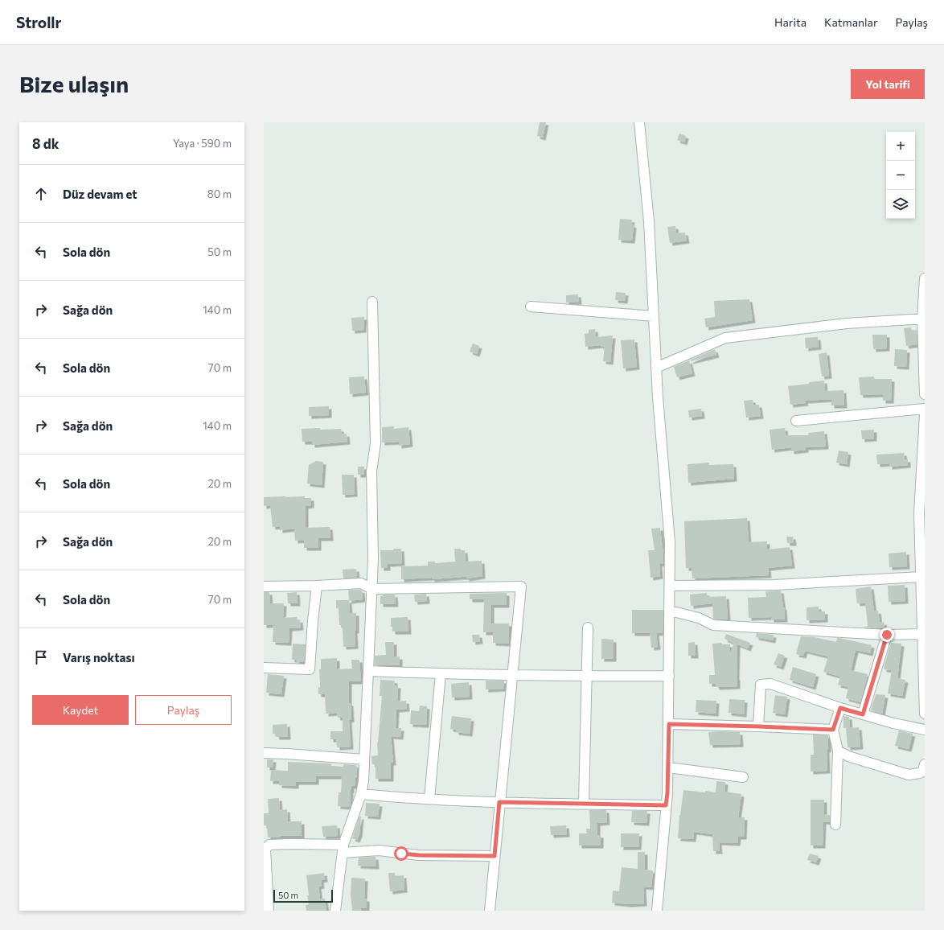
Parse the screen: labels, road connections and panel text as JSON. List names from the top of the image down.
{
  "scale_bar": "50 m",
  "page": {
    "header": "Strollr",
    "nav": ["Harita", "Katmanlar", "Paylaş"],
    "buttons": [
      "Yol tarifi",
      ["Kaydet", "Paylaş"]
    ],
    "title": "Bize ulaşın",
    "heading": ["8 dk", "Yaya · 590 m"],
    "map_buttons": ["+", "−"],
    "list": [
      ["Düz devam et", "80 m"],
      ["Sola dön", "50 m"],
      ["Sağa dön", "140 m"],
      ["Sola dön", "70 m"],
      ["Sağa dön", "140 m"],
      ["Sola dön", "20 m"],
      ["Sağa dön", "20 m"],
      ["Sola dön", "70 m"],
      "Varış noktası"
    ],
    "scale": "50 m"
  }
}
